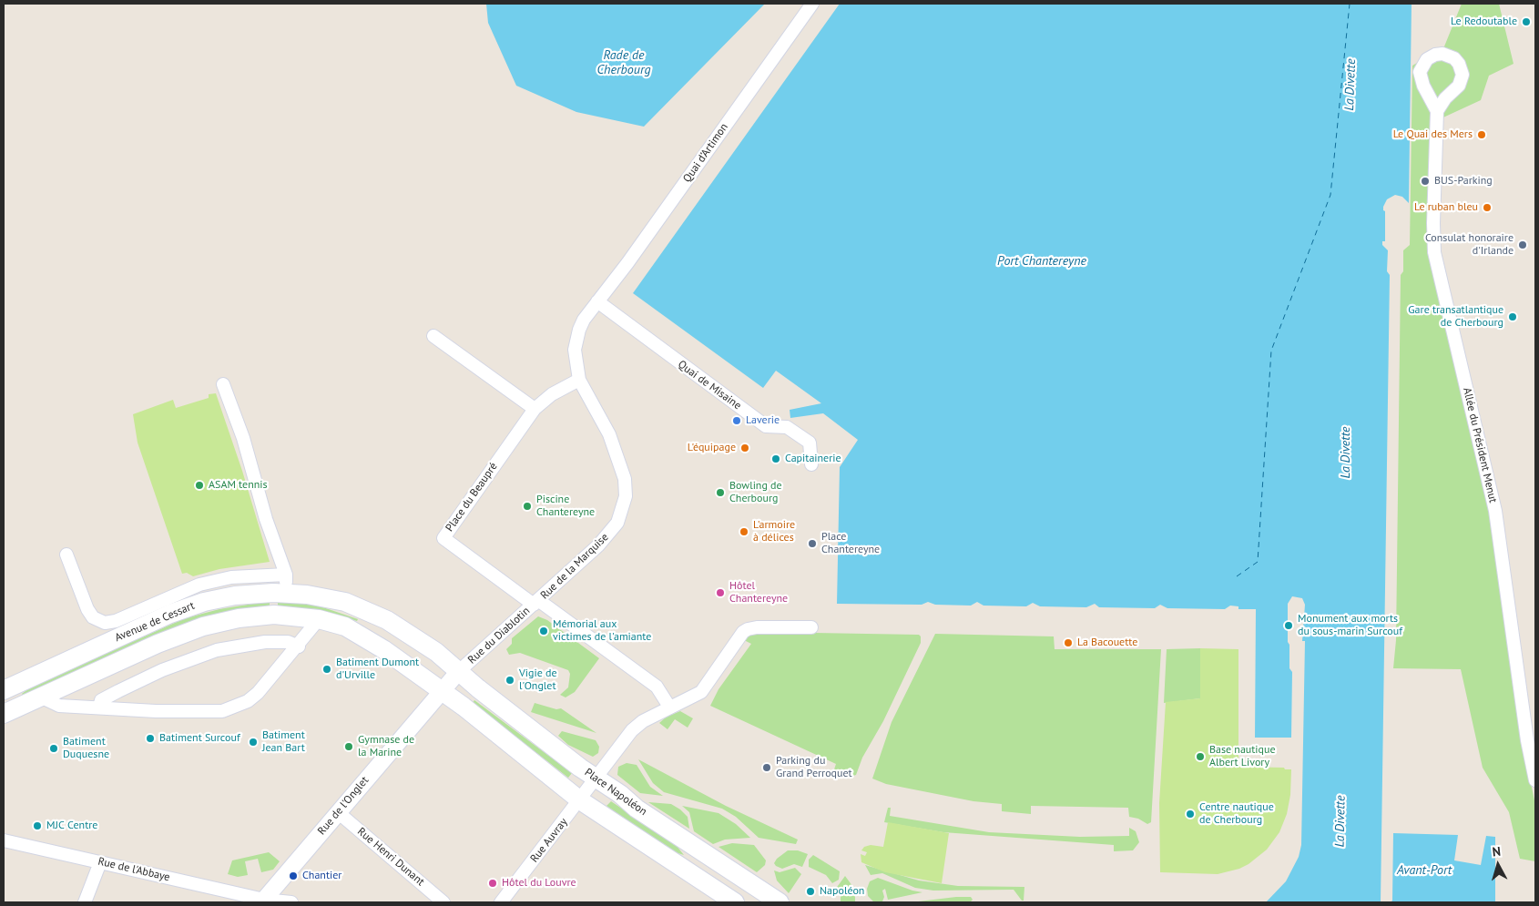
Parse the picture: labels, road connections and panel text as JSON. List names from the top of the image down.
{
  "streets": {
    "main road": ["Avenue de Cessart", "Place Napoléon"],
    "street": [
      "Quai d’Artimon",
      "Quai de Misaine",
      "Allée du Président Menut",
      "Place du Beaupré",
      "Rue de la Marquise",
      "Rue du Diablotin",
      "Rue de l'Onglet",
      "Rue Auvray",
      "Rue Henri Dunant",
      "Rue de l'Abbaye"
    ]
  },
  "crossings": [
    ["Quai d’Artimon", "Quai de Misaine"],
    ["Quai d’Artimon", "Rue de la Marquise"],
    ["Quai de Misaine", "Rue de la Marquise"],
    ["Place du Beaupré", "Rue de la Marquise"],
    ["Place du Beaupré", "Rue du Diablotin"],
    ["Rue de la Marquise", "Rue du Diablotin"],
    ["Rue de la Marquise", "Rue Auvray"],
    ["Avenue de Cessart", "Rue du Diablotin"],
    ["Avenue de Cessart", "Place Napoléon"],
    ["Avenue de Cessart", "Rue de l'Onglet"],
    ["Rue du Diablotin", "Place Napoléon"],
    ["Rue du Diablotin", "Rue de l'Onglet"],
    ["Place Napoléon", "Rue de l'Onglet"],
    ["Place Napoléon", "Rue Auvray"],
    ["Rue de l'Onglet", "Rue Henri Dunant"],
    ["Rue de l'Onglet", "Rue de l'Abbaye"]
  ],
  "water": [
    "Rade de Cherbourg",
    "La Divette",
    "Port Chantereyne",
    "Avant-Port"
  ],
  "places": [
    "Le Redoutable",
    "Le Quai des Mers",
    "BUS-Parking",
    "Le ruban bleu",
    "Consulat honoraire d'Irlande",
    "Gare transatlantique de Cherbourg",
    "Laverie",
    "L'équipage",
    "Capitainerie",
    "ASAM tennis",
    "Bowling de Cherbourg",
    "Piscine Chantereyne",
    "L'armoire à délices",
    "Place Chantereyne",
    "Hôtel Chantereyne",
    "Monument aux morts du sous-marin Surcouf",
    "Mémorial aux victimes de l'amiante",
    "La Bacouette",
    "Batiment Dumont d'Urville",
    "Vigie de l'Onglet",
    "Batiment Surcouf",
    "Batiment Jean Bart",
    "Gymnase de la Marine",
    "Batiment Duquesne",
    "Base nautique Albert Livory",
    "Parking du Grand Perroquet",
    "Centre nautique de Cherbourg",
    "MJC Centre",
    "Chantier",
    "Hôtel du Louvre",
    "Napoléon"
  ],
  "north": "top"
}
